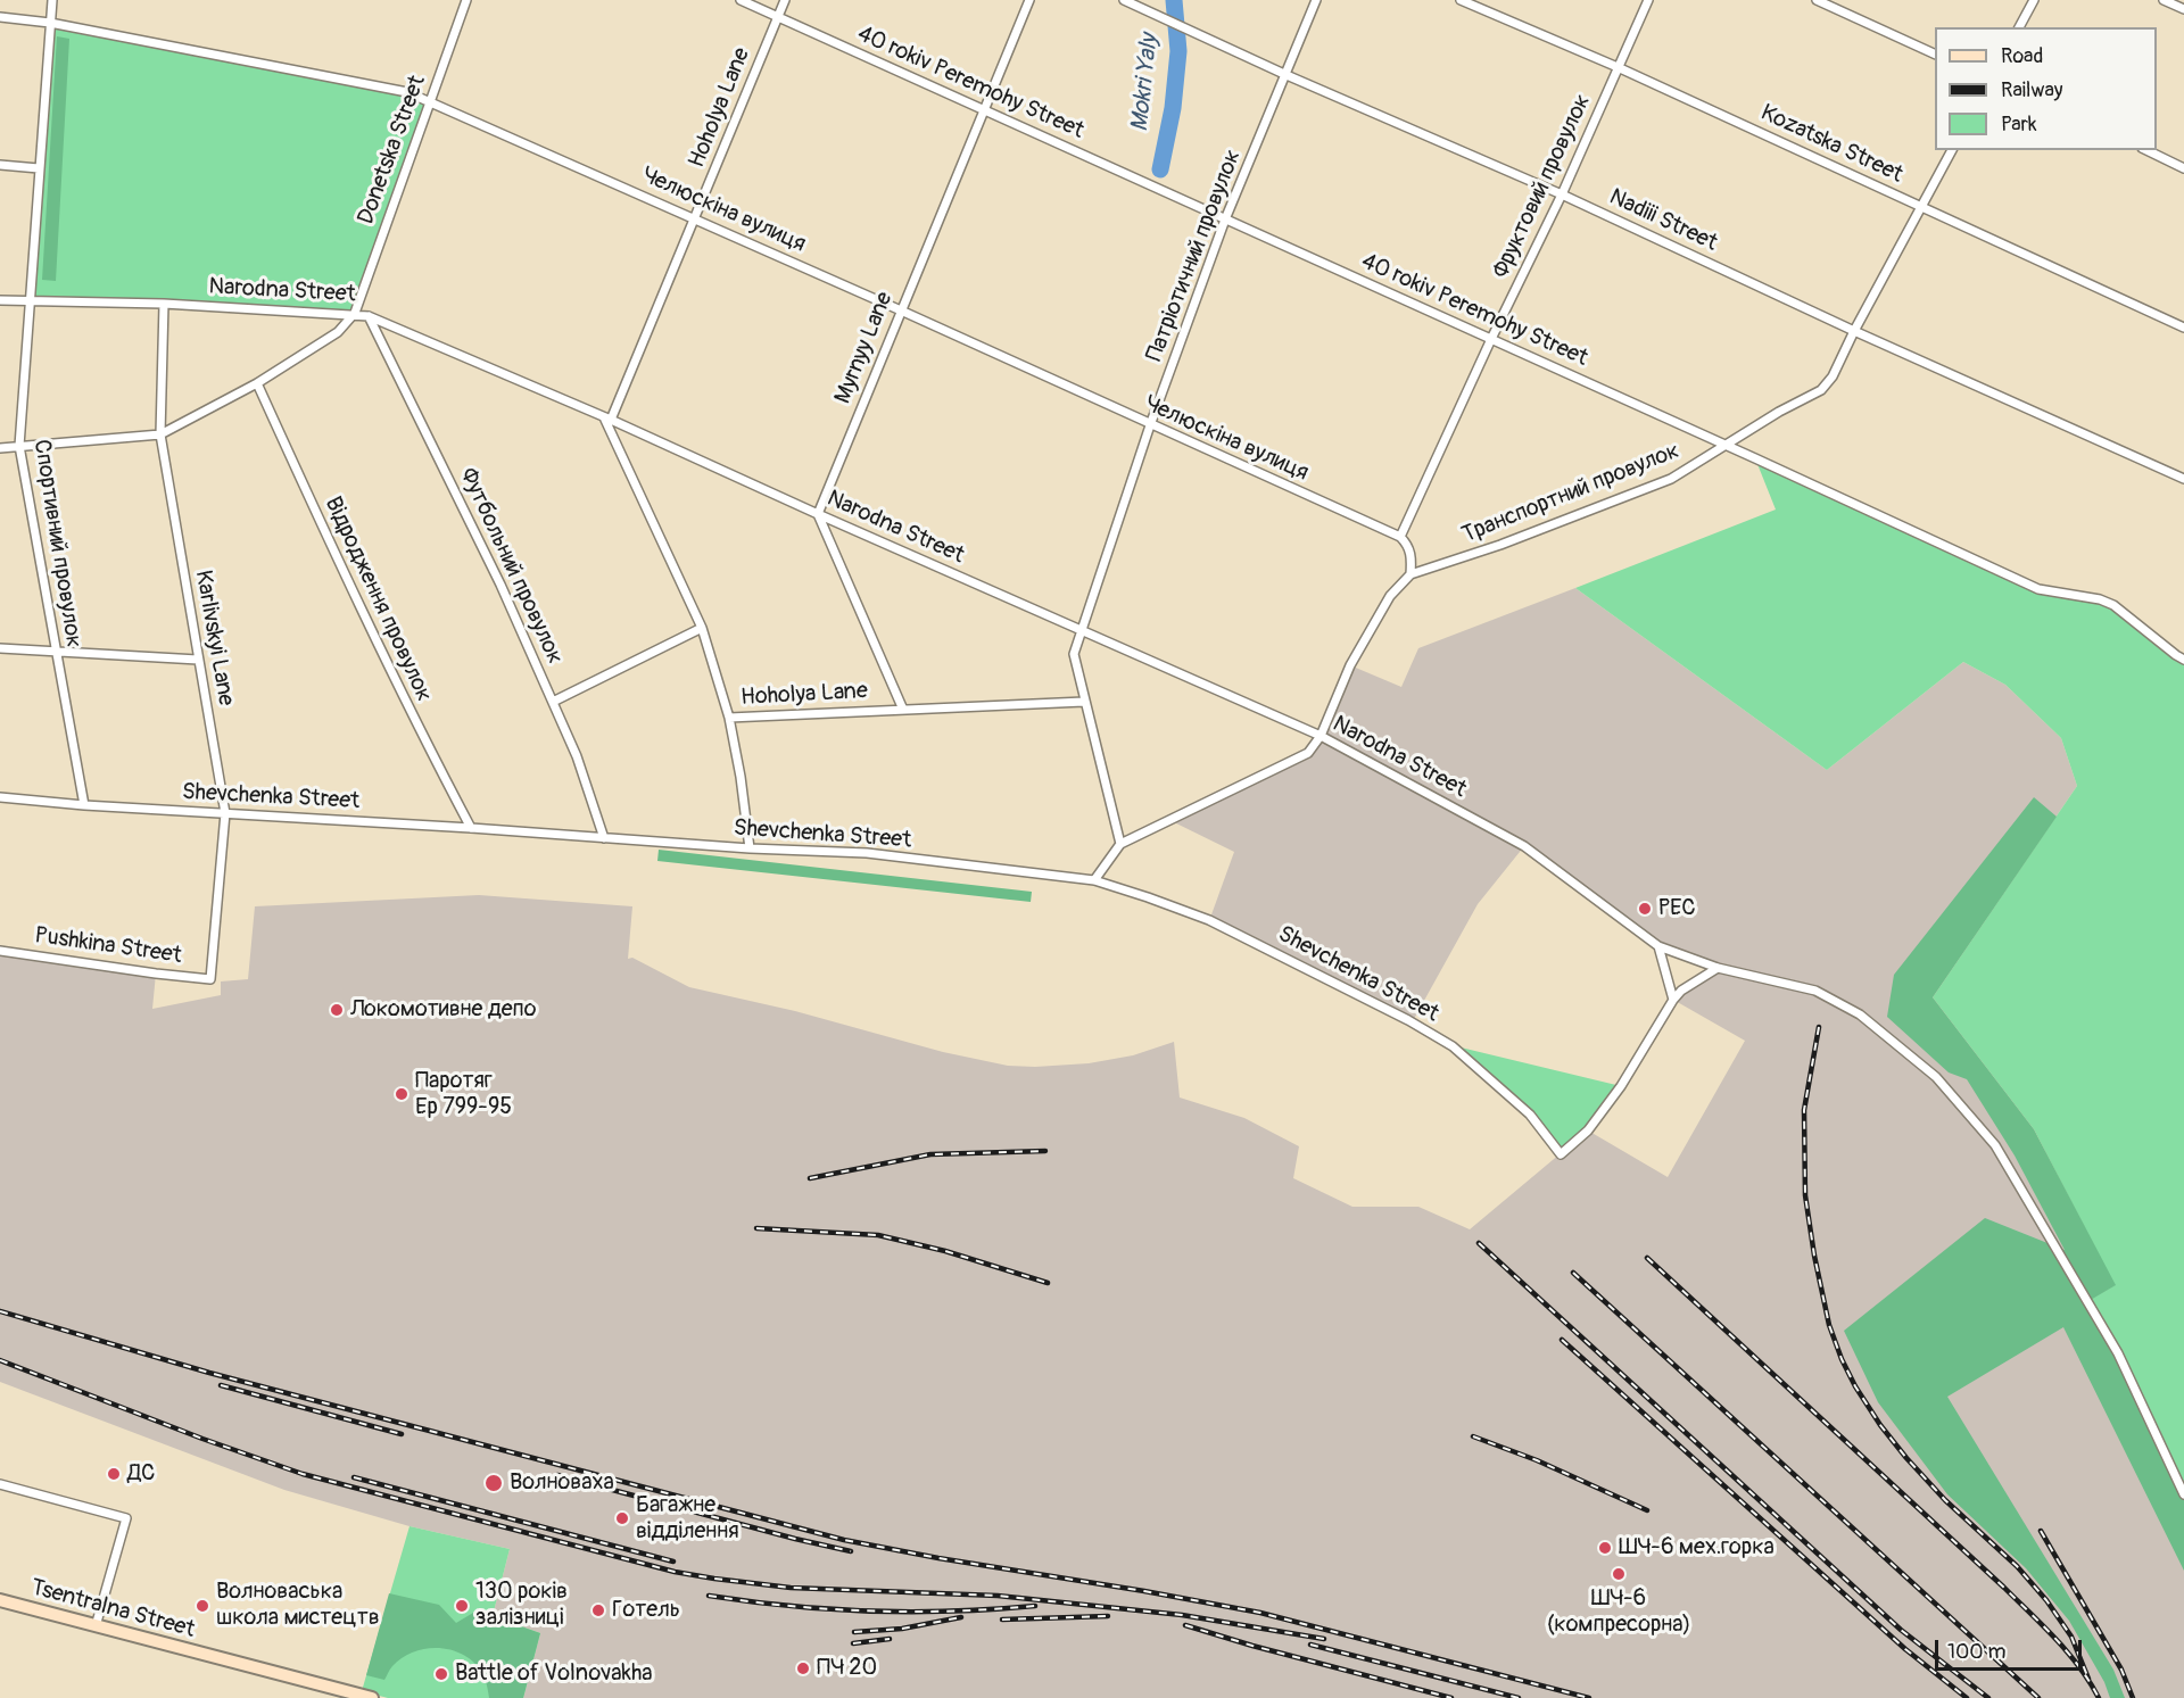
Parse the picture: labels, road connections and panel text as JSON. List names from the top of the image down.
{
  "streets": {
    "main road": ["Tsentralna Street"],
    "street": [
      "40 rokiv Peremohy Street",
      "Hoholya Lane",
      "Kozatska Street",
      "Donetska Street",
      "Фруктовий провулок",
      "Челюскіна вулиця",
      "Nadiii Street",
      "Патріотичний провулок",
      "Narodna Street",
      "Myrnyy Lane",
      "Транспортний провулок",
      "Спортивний провулок",
      "Футбольний провулок",
      "Відродження провулок",
      "Karlіvskyi Lane",
      "Shevchenka Street",
      "Pushkina Street"
    ]
  },
  "crossings": [
    ["40 rokiv Peremohy Street", "Hoholya Lane"],
    ["40 rokiv Peremohy Street", "Фруктовий провулок"],
    ["40 rokiv Peremohy Street", "Патріотичний провулок"],
    ["40 rokiv Peremohy Street", "Myrnyy Lane"],
    ["40 rokiv Peremohy Street", "Транспортний провулок"],
    ["Hoholya Lane", "Челюскіна вулиця"],
    ["Hoholya Lane", "Патріотичний провулок"],
    ["Hoholya Lane", "Narodna Street"],
    ["Kozatska Street", "Фруктовий провулок"],
    ["Kozatska Street", "Транспортний провулок"],
    ["Donetska Street", "Челюскіна вулиця"],
    ["Donetska Street", "Narodna Street"],
    ["Фруктовий провулок", "Челюскіна вулиця"],
    ["Фруктовий провулок", "Nadiii Street"],
    ["Челюскіна вулиця", "Патріотичний провулок"],
    ["Челюскіна вулиця", "Myrnyy Lane"],
    ["Челюскіна вулиця", "Спортивний провулок"],
    ["Nadiii Street", "Патріотичний провулок"],
    ["Nadiii Street", "Транспортний провулок"],
    ["Патріотичний провулок", "Narodna Street"],
    ["Narodna Street", "Myrnyy Lane"],
    ["Narodna Street", "Спортивний провулок"],
    ["Narodna Street", "Футбольний провулок"],
    ["Narodna Street", "Karlіvskyi Lane"],
    ["Спортивний провулок", "Shevchenka Street"],
    ["Футбольний провулок", "Shevchenka Street"],
    ["Відродження провулок", "Shevchenka Street"],
    ["Karlіvskyi Lane", "Shevchenka Street"],
    ["Karlіvskyi Lane", "Pushkina Street"]
  ],
  "water": ["Mokri Yaly"],
  "places": [
    "РЕС",
    "Локомотивне депо",
    "Паротяг Ер 799-95",
    "ДС",
    "Волноваха",
    "Багажне відділення",
    "ШЧ-6 мех.горка",
    "ШЧ-6 (компресорна)",
    "Волноваська школа мистецтв",
    "130 років залізниці",
    "Готель",
    "ПЧ 20",
    "Battle of Volnovakha"
  ],
  "legend": ["Road", "Railway", "Park"],
  "scale_bar": "100 m"
}
